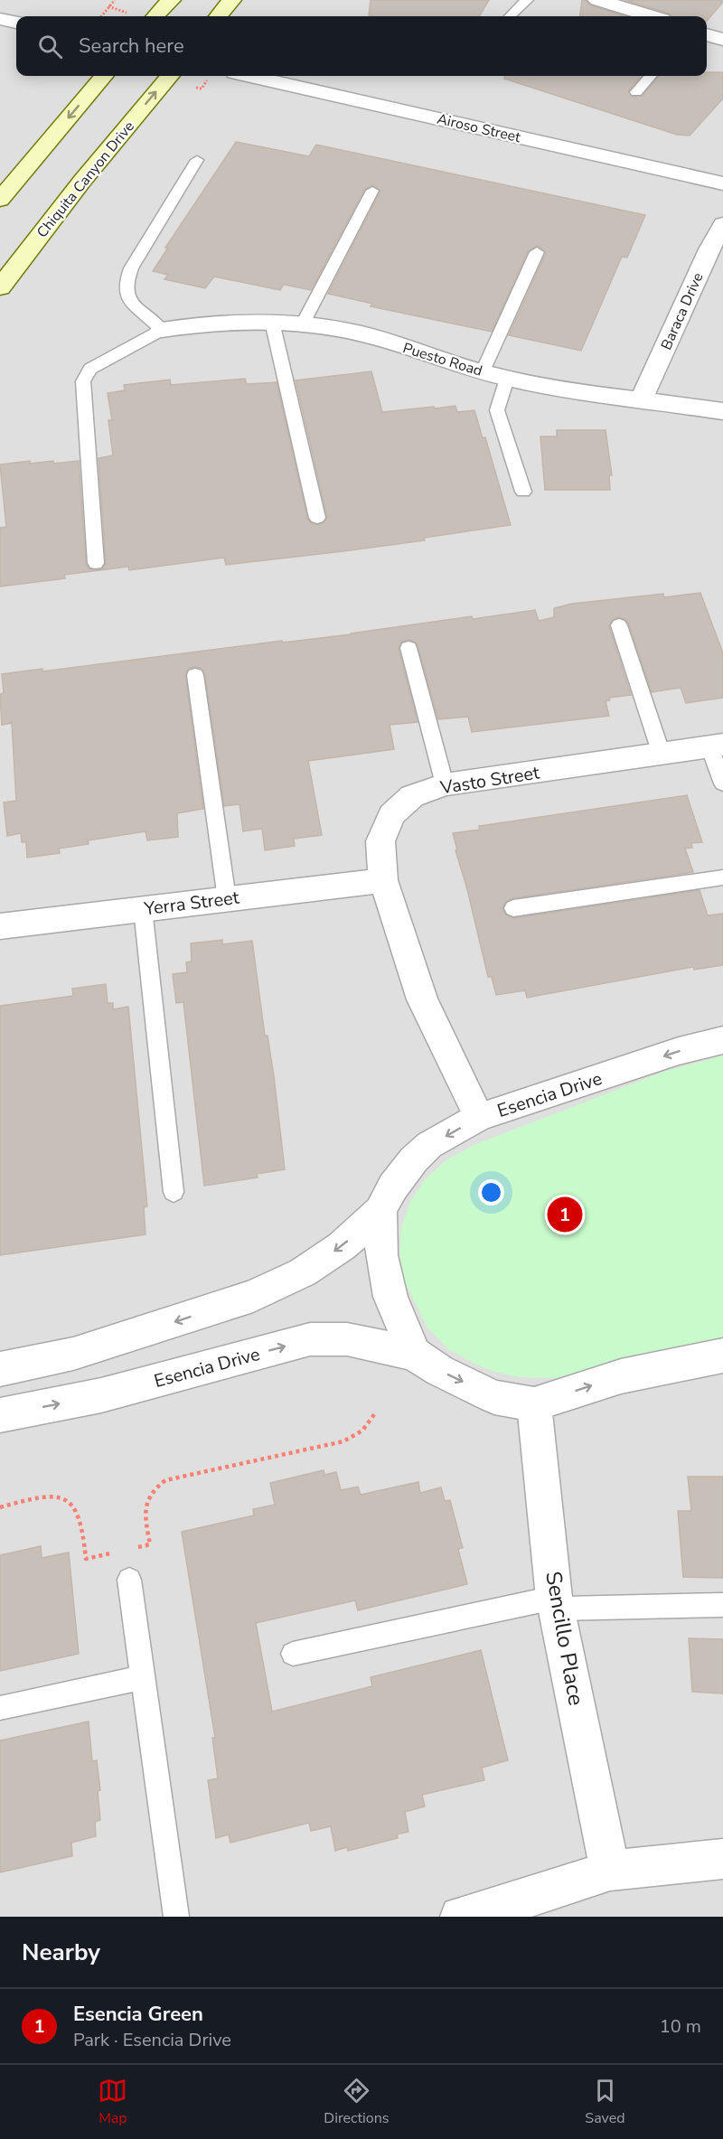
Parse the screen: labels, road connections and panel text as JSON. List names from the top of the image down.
{
  "streets": {
    "main road": ["Chiquita Canyon Drive"],
    "street": [
      "Airoso Street",
      "Baraca Drive",
      "Puesto Road",
      "Vasto Street",
      "Yerra Street",
      "Esencia Drive",
      "Sencillo Place"
    ]
  },
  "crossings": [
    ["Baraca Drive", "Puesto Road"],
    ["Vasto Street", "Yerra Street"],
    ["Vasto Street", "Esencia Drive"],
    ["Esencia Drive", "Sencillo Place"]
  ],
  "page": {
    "search": "Search here",
    "pins": "1",
    "heading": "Nearby",
    "list": [
      {
        "mark": "1",
        "name": "Esencia Green",
        "note": "Park · Esencia Drive",
        "value": "10 m"
      }
    ],
    "nav": ["Map", "Directions", "Saved"]
  }
}
